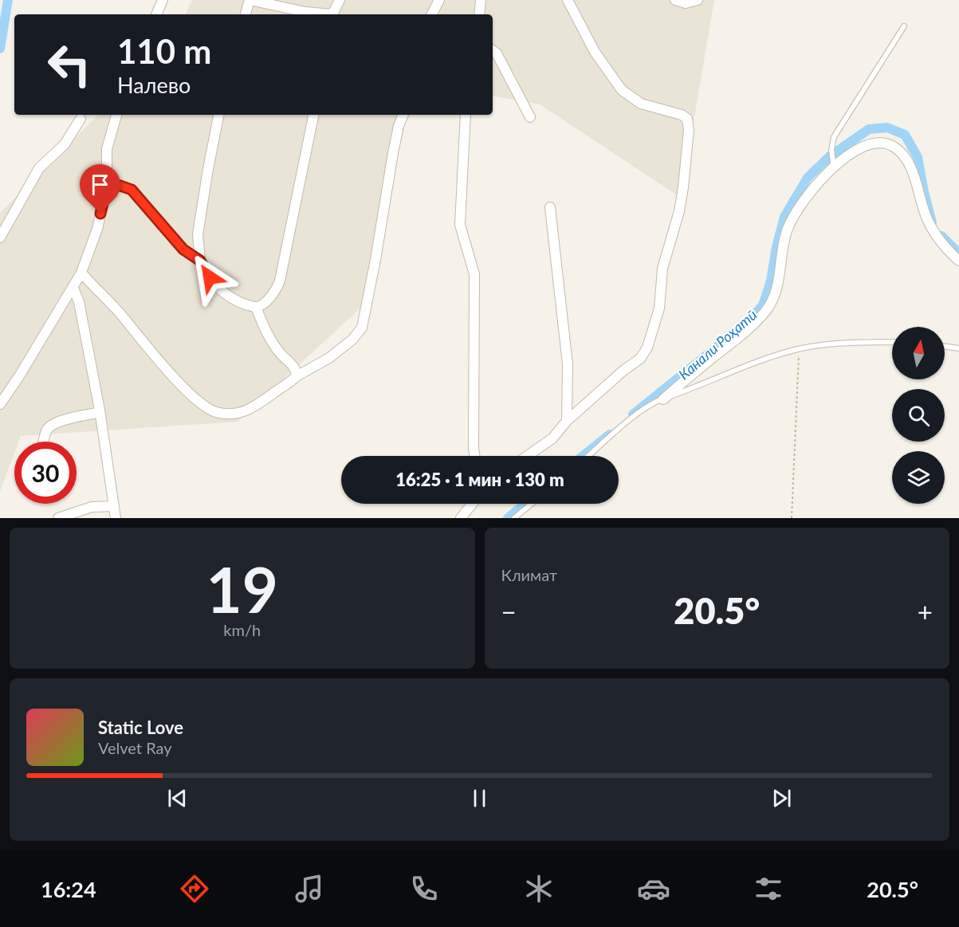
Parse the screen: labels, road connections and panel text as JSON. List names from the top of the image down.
{
  "water": ["Канали Роҳатӣ"],
  "north": "top",
  "page": {
    "turn": ["110 m", "Налево"],
    "limit": "30",
    "trip": "16:25 · 1 мин · 130 m",
    "tile": [
      ["19", "km/h"],
      "Климат"
    ],
    "heat": ["−", "20.5°", "+"],
    "song": ["Static Love", "Velvet Ray"],
    "tabs": ["16:24", "20.5°"]
  }
}
